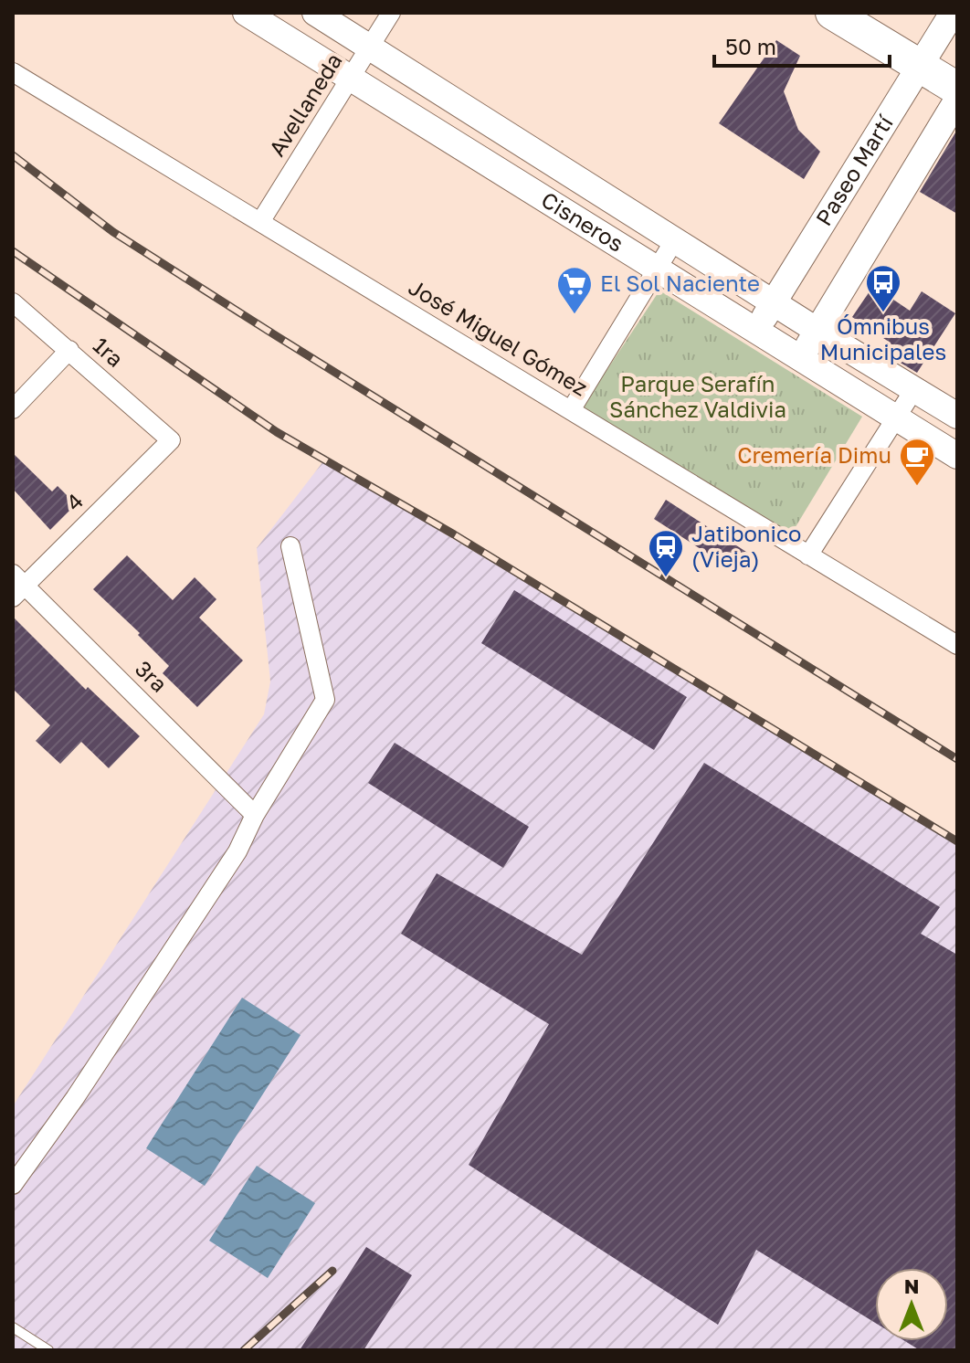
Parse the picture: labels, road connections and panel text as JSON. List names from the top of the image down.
{
  "streets": {
    "street": [
      "Avellaneda",
      "Paseo Martí",
      "Cisneros",
      "José Miguel Gómez",
      "1ra",
      "4",
      "3ra"
    ]
  },
  "crossings": [
    ["Avellaneda", "Cisneros"],
    ["Avellaneda", "José Miguel Gómez"],
    ["Paseo Martí", "Cisneros"],
    ["1ra", "4"],
    ["4", "3ra"]
  ],
  "parks": ["Parque Serafín Sánchez Valdivia"],
  "places": {
    "bus stop": ["Ómnibus Municipales"],
    "supermarket": ["El Sol Naciente"],
    "cafe": ["Cremería Dimu"],
    "station": ["Jatibonico (Vieja)"]
  },
  "scale_bar": "50 m",
  "north": "top"
}
